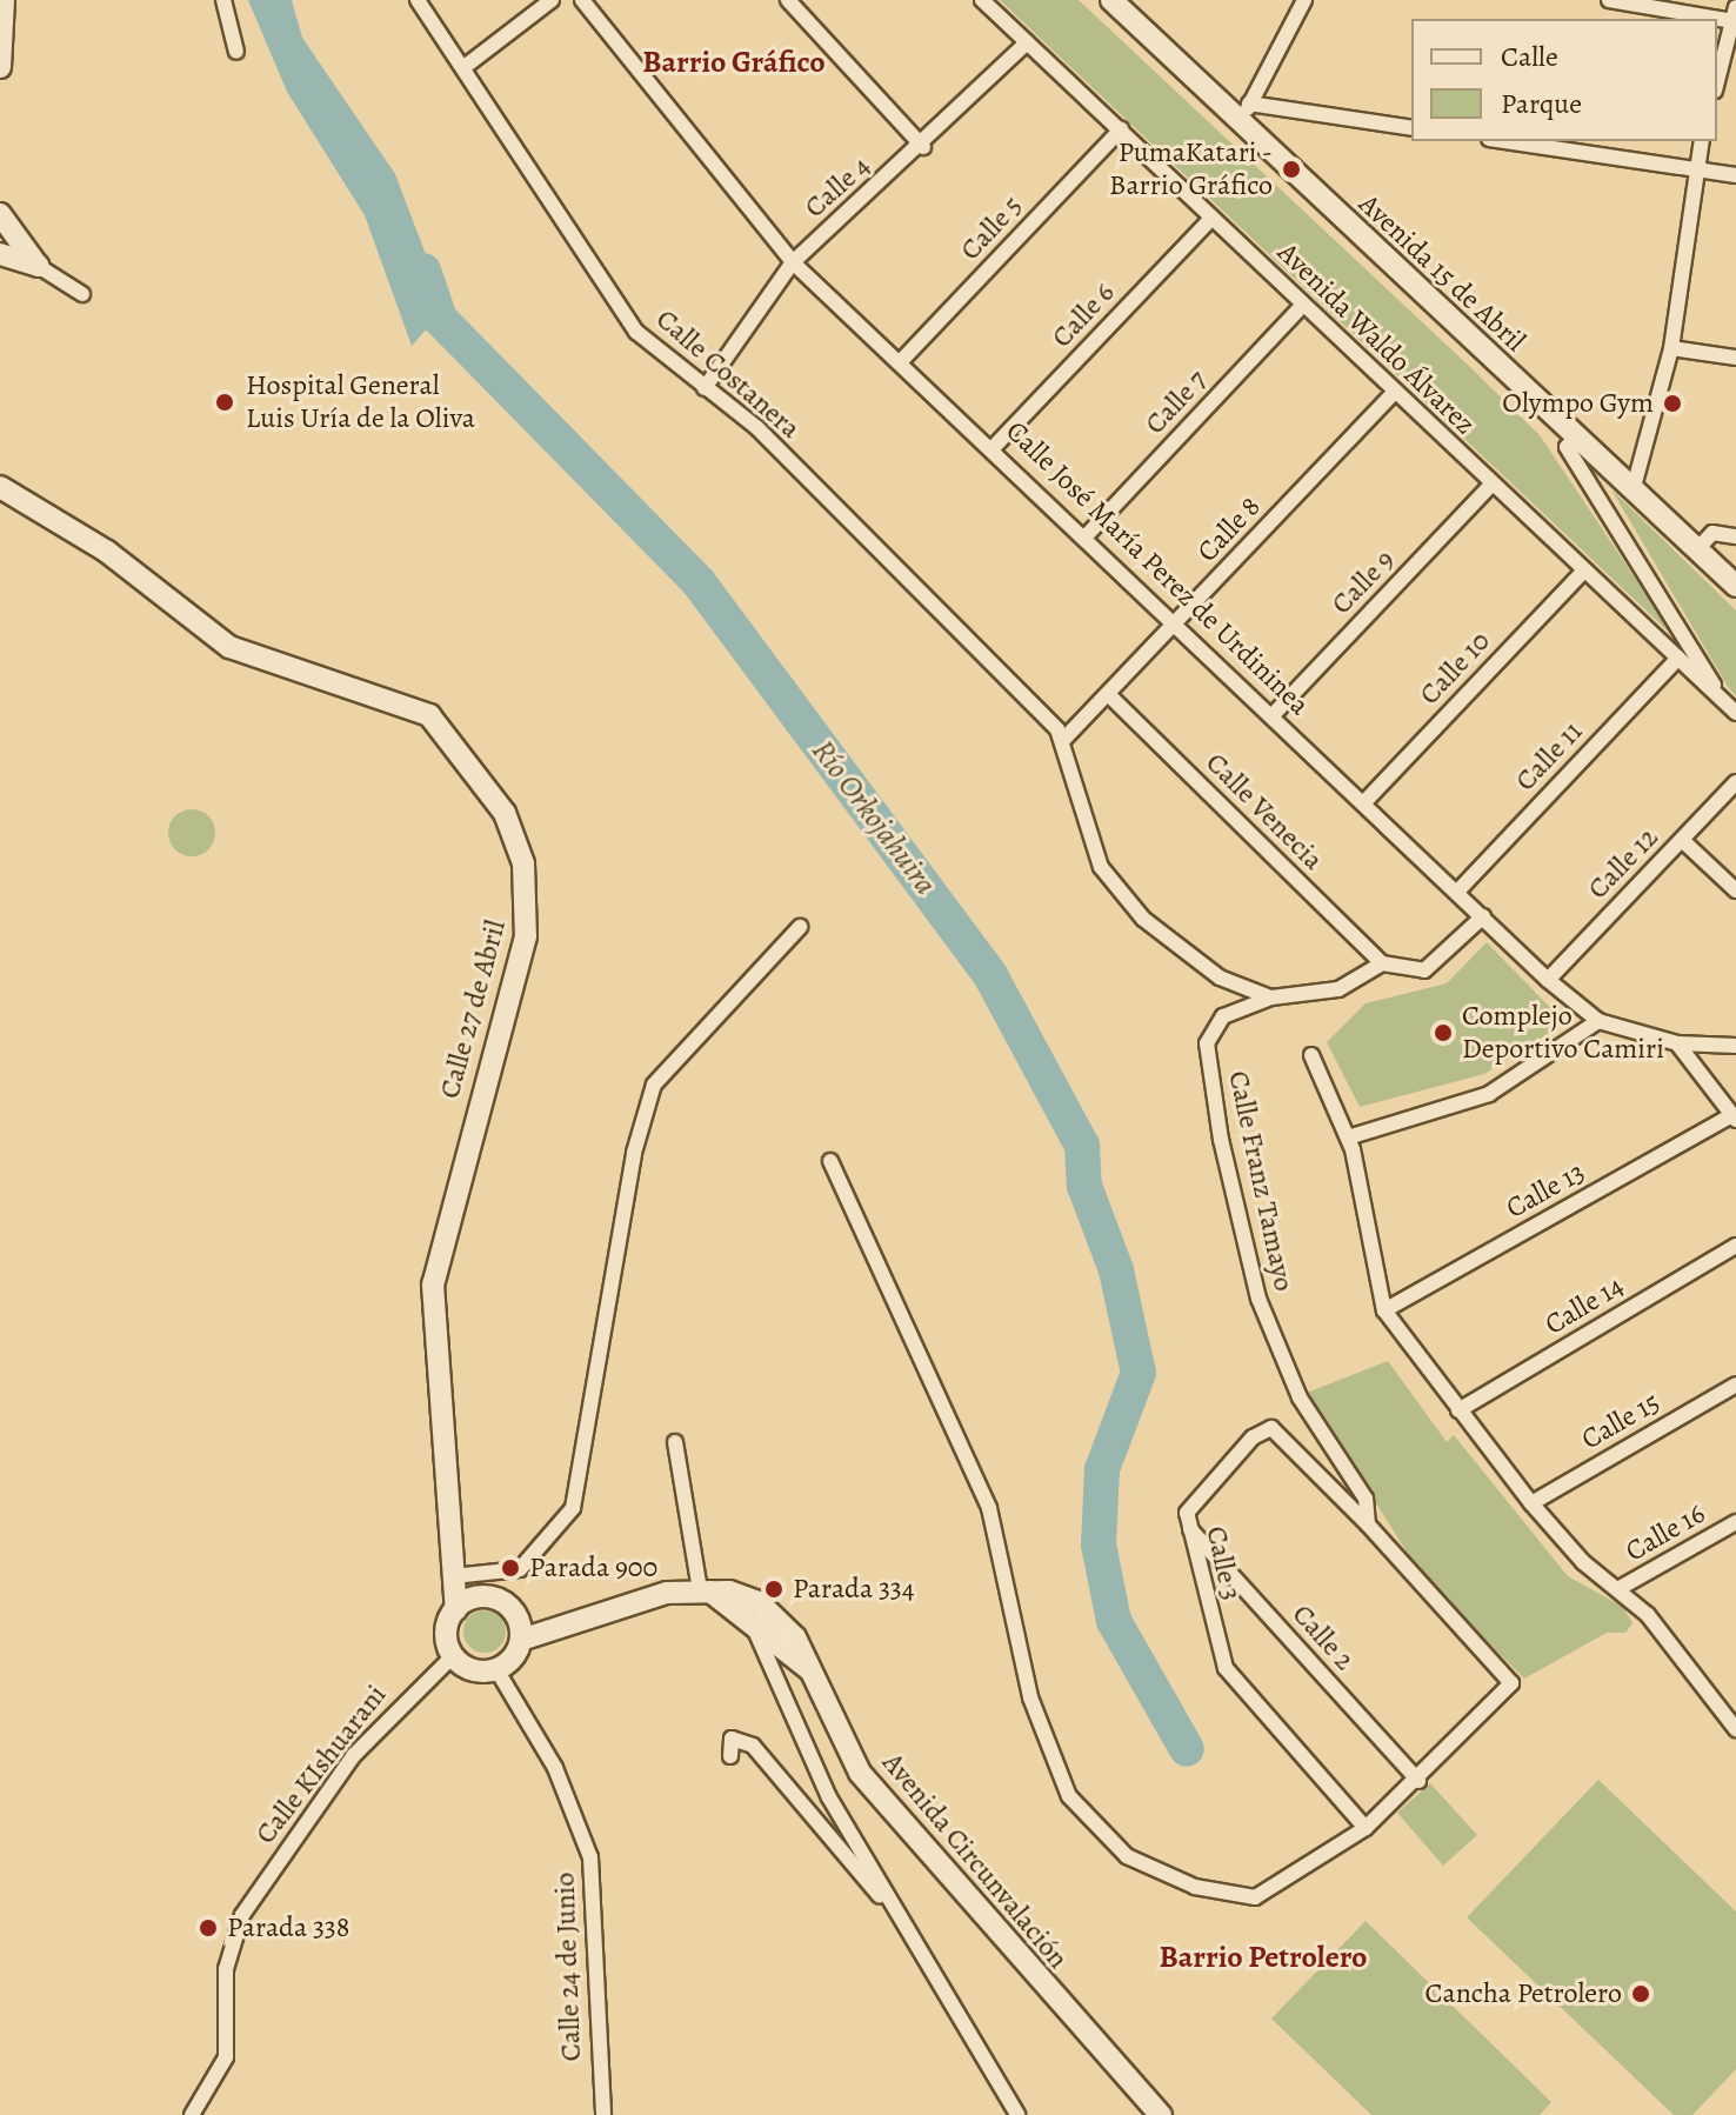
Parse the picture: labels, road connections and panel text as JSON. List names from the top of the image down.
{
  "streets": {
    "main road": ["Avenida 15 de Abril", "Calle 27 de Abril", "Avenida Circunvalación"],
    "street": [
      "Calle 4",
      "Calle 5",
      "Calle 6",
      "Avenida Waldo Álvarez",
      "Calle Costanera",
      "Calle 7",
      "Calle 8",
      "Calle José María Perez de Urdininea",
      "Calle 9",
      "Calle 10",
      "Calle 11",
      "Calle Venecia",
      "Calle 12",
      "Calle Franz Tamayo",
      "Calle 13",
      "Calle 14",
      "Calle 15",
      "Calle 16",
      "Calle 3",
      "Calle 2",
      "Calle KIshuarani",
      "Calle 24 de Junio"
    ]
  },
  "crossings": [
    ["Calle 4", "Avenida Waldo Álvarez"],
    ["Calle 4", "Calle Costanera"],
    ["Calle 4", "Calle José María Perez de Urdininea"],
    ["Calle 5", "Avenida Waldo Álvarez"],
    ["Calle 5", "Calle José María Perez de Urdininea"],
    ["Calle 6", "Avenida Waldo Álvarez"],
    ["Calle 6", "Calle José María Perez de Urdininea"],
    ["Avenida Waldo Álvarez", "Calle 7"],
    ["Avenida Waldo Álvarez", "Calle 8"],
    ["Avenida Waldo Álvarez", "Calle 9"],
    ["Avenida Waldo Álvarez", "Calle 10"],
    ["Avenida Waldo Álvarez", "Calle 11"],
    ["Calle Costanera", "Calle 8"],
    ["Calle 7", "Calle José María Perez de Urdininea"],
    ["Calle 8", "Calle José María Perez de Urdininea"],
    ["Calle 8", "Calle Venecia"],
    ["Calle José María Perez de Urdininea", "Calle 9"],
    ["Calle José María Perez de Urdininea", "Calle 10"],
    ["Calle José María Perez de Urdininea", "Calle 11"],
    ["Calle José María Perez de Urdininea", "Calle 12"],
    ["Calle 27 de Abril", "Calle KIshuarani"],
    ["Calle 27 de Abril", "Calle 24 de Junio"],
    ["Calle Franz Tamayo", "Calle 3"],
    ["Calle Franz Tamayo", "Calle 2"],
    ["Calle 3", "Calle 2"],
    ["Calle KIshuarani", "Calle 24 de Junio"]
  ],
  "districts": ["Barrio Gráfico", "Barrio Petrolero"],
  "water": ["Río Orkojahuira"],
  "places": [
    "PumaKatari - Barrio Gráfico",
    "Hospital General Luis Uría de la Oliva",
    "Olympo Gym",
    "Complejo Deportivo Camiri",
    "Parada 900",
    "Parada 334",
    "Parada 338",
    "Cancha Petrolero"
  ],
  "legend": ["Calle", "Parque"]
}
